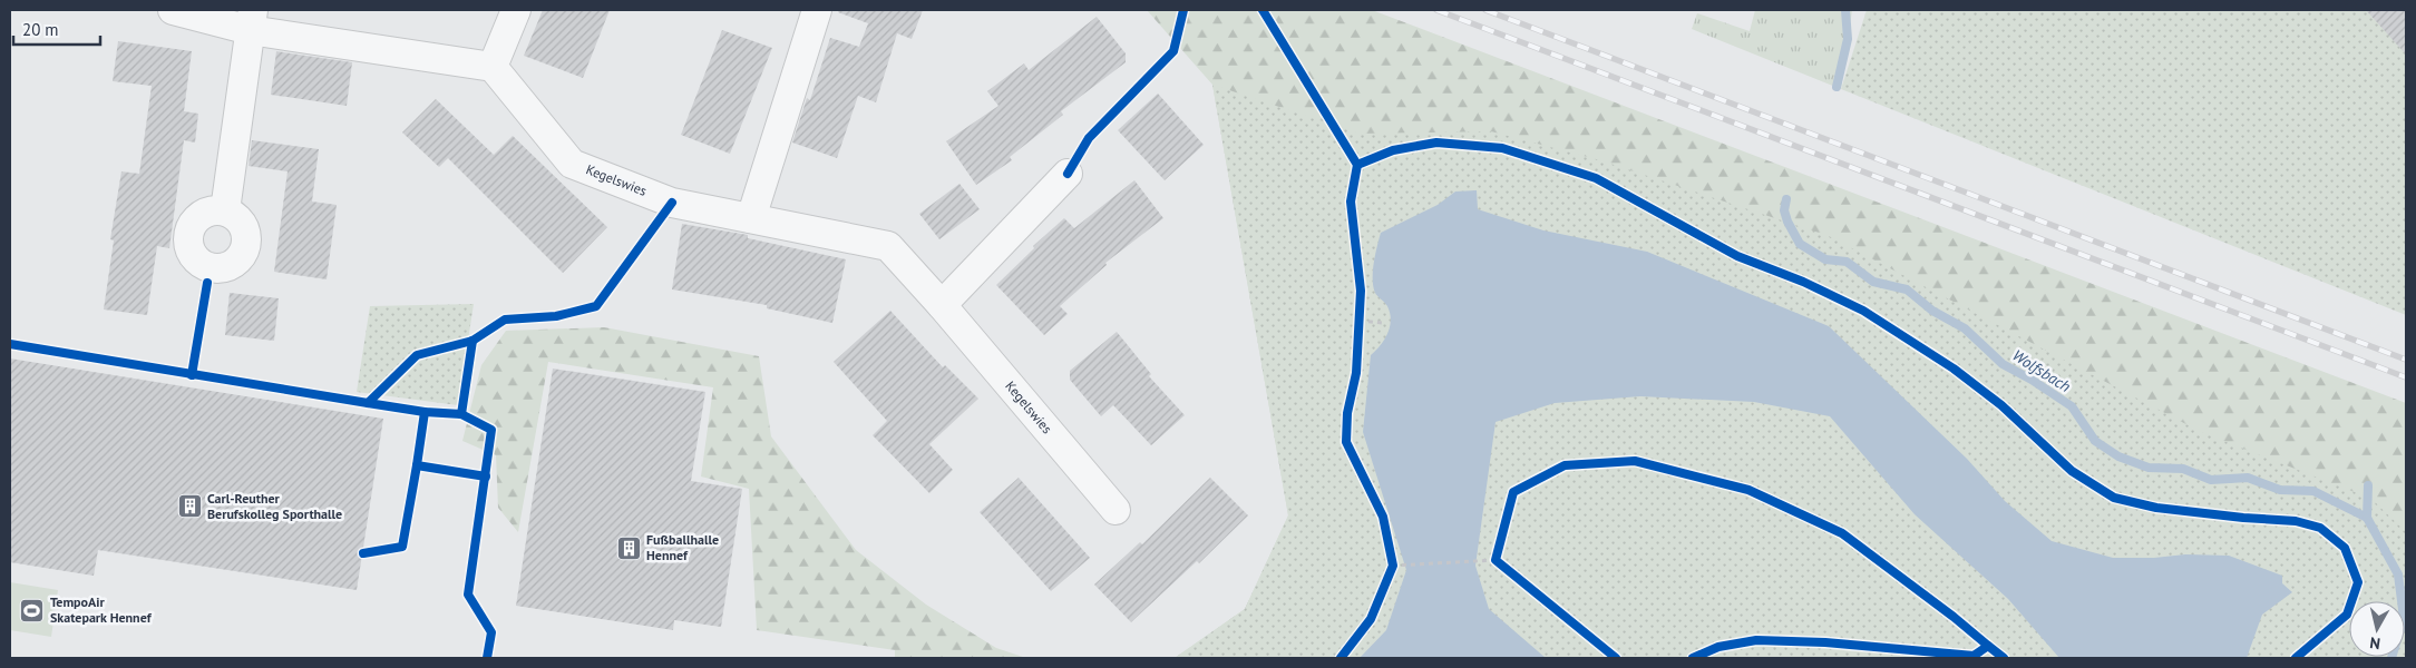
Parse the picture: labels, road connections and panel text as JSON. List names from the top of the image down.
{
  "streets": {
    "street": ["Kegelswies"]
  },
  "water": ["Wolfsbach"],
  "places": {
    "building": ["Carl-Reuther Berufskolleg Sporthalle", "Fußballhalle Hennef"],
    "sports": ["TempoAir Skatepark Hennef"]
  },
  "scale_bar": "20 m",
  "north": "bottom"
}
